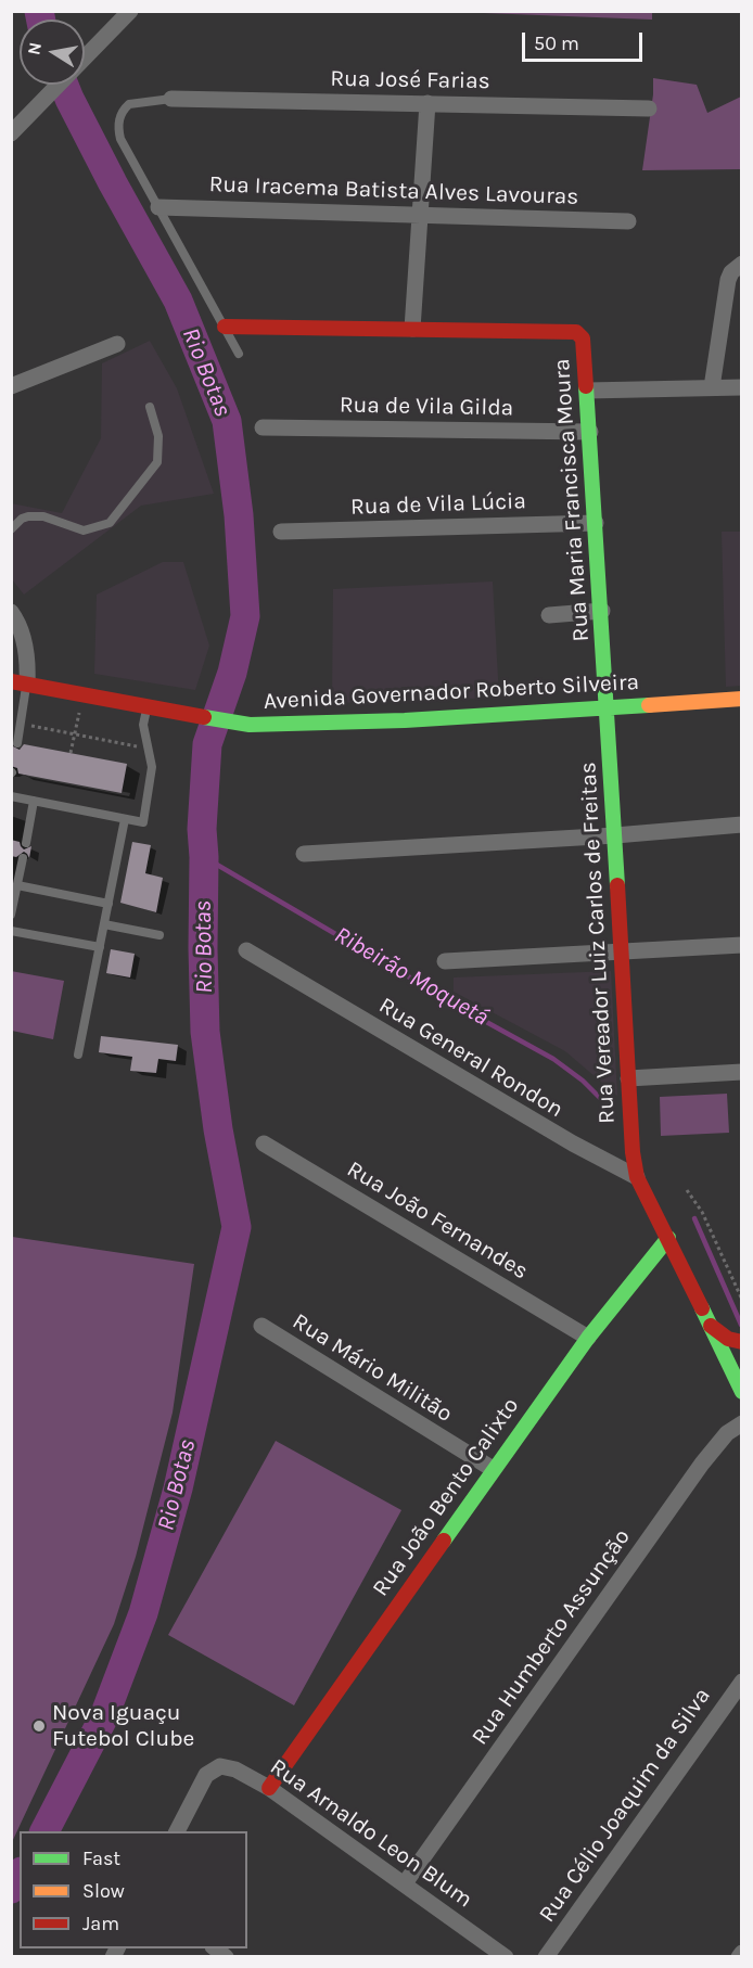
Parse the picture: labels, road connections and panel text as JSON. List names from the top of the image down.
{
  "streets": {
    "street": [
      "Rua José Farias",
      "Rua Iracema Batista Alves Lavouras",
      "Rua de Vila Gilda",
      "Rua Maria Francisca Moura",
      "Rua de Vila Lúcia",
      "Avenida Governador Roberto Silveira",
      "Rua Vereador Luiz Carlos de Freitas",
      "Rua General Rondon",
      "Rua João Fernandes",
      "Rua Mário Militão",
      "Rua João Bento Calixto",
      "Rua Humberto Assunção",
      "Rua Célio Joaquim da Silva",
      "Rua Arnaldo Leon Blum"
    ]
  },
  "crossings": [
    ["Rua de Vila Gilda", "Rua Maria Francisca Moura"],
    ["Rua Maria Francisca Moura", "Rua de Vila Lúcia"],
    ["Rua Maria Francisca Moura", "Avenida Governador Roberto Silveira"],
    ["Rua Maria Francisca Moura", "Rua Vereador Luiz Carlos de Freitas"],
    ["Avenida Governador Roberto Silveira", "Rua Vereador Luiz Carlos de Freitas"],
    ["Rua Vereador Luiz Carlos de Freitas", "Rua General Rondon"],
    ["Rua João Fernandes", "Rua João Bento Calixto"],
    ["Rua Mário Militão", "Rua João Bento Calixto"],
    ["Rua João Bento Calixto", "Rua Arnaldo Leon Blum"],
    ["Rua Humberto Assunção", "Rua Arnaldo Leon Blum"]
  ],
  "water": ["Rio Botas", "Ribeirão Moquetá"],
  "places": ["Nova Iguaçu Futebol Clube"],
  "legend": ["Fast", "Slow", "Jam"],
  "scale_bar": "50 m",
  "north": "left"
}
